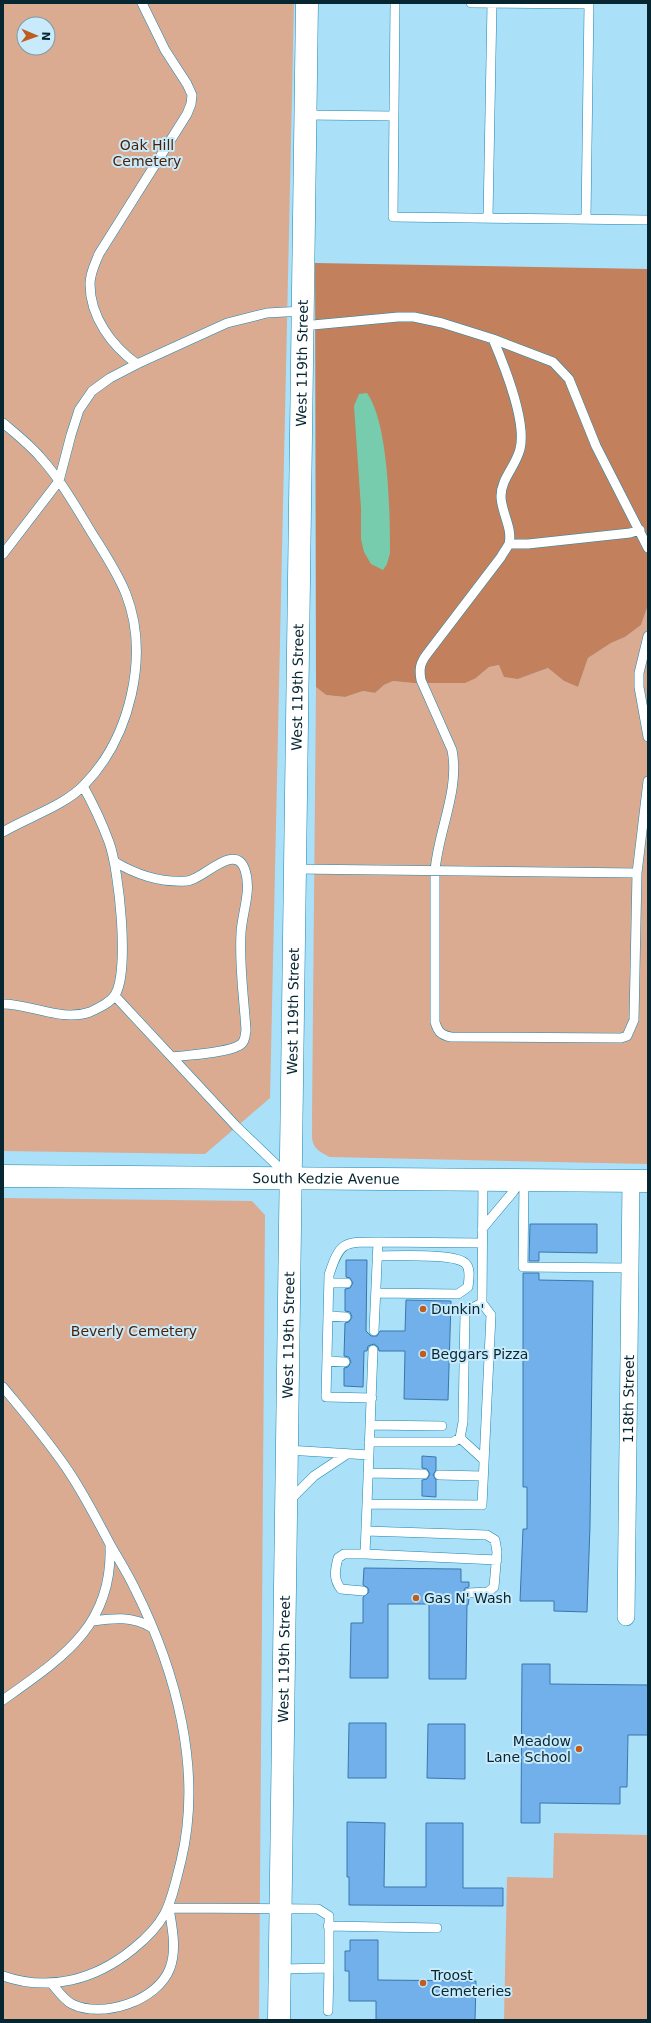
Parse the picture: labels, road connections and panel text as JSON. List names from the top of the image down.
{
  "streets": {
    "street": ["West 119th Street", "South Kedzie Avenue", "118th Street"]
  },
  "crossings": [
    ["West 119th Street", "South Kedzie Avenue"],
    ["South Kedzie Avenue", "118th Street"]
  ],
  "parks": ["Oak Hill Cemetery", "Beverly Cemetery"],
  "places": [
    "Dunkin'",
    "Beggars Pizza",
    "Gas N' Wash",
    "Meadow Lane School",
    "Troost Cemeteries"
  ],
  "north": "right"
}
